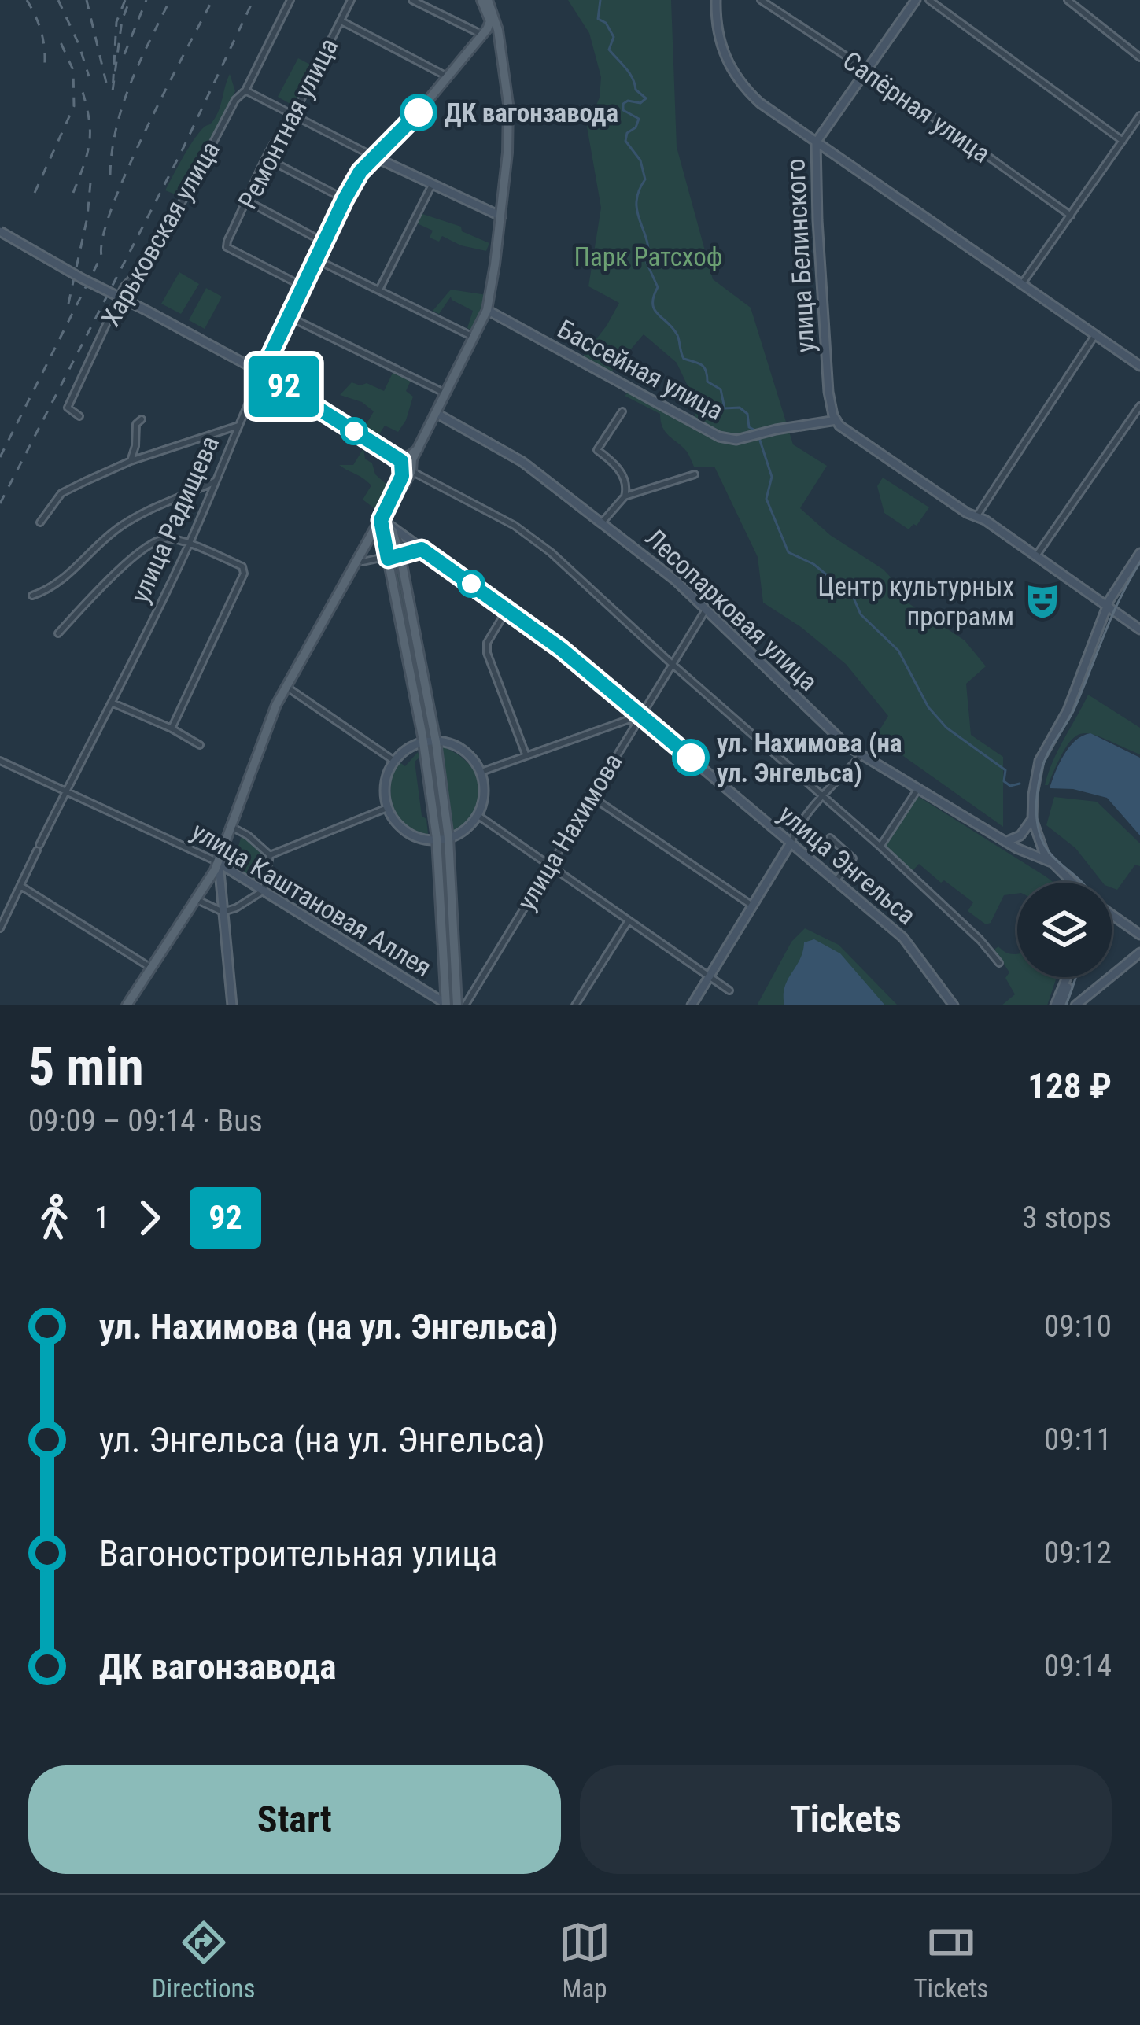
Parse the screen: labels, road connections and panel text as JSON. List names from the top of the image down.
{
  "streets": {
    "main road": ["улица Радищева"],
    "street": [
      "Сапёрная улица",
      "Ремонтная улица",
      "Харьковская улица",
      "улица Белинского",
      "Бассейная улица",
      "Лесопарковая улица",
      "улица Нахимова",
      "улица Энгельса",
      "улица Каштановая Аллея"
    ]
  },
  "crossings": [
    ["Сапёрная улица", "улица Белинского"],
    ["Ремонтная улица", "улица Радищева"],
    ["улица Белинского", "Бассейная улица"],
    ["улица Радищева", "улица Каштановая Аллея"],
    ["Лесопарковая улица", "улица Нахимова"],
    ["улица Нахимова", "улица Энгельса"]
  ],
  "parks": ["Парк Ратсхоф"],
  "places": {
    "other": ["ДК вагонзавода", "ул. Нахимова (на ул. Энгельса)"],
    "theatre": ["Центр культурных программ"]
  },
  "lines": ["bus line 92"],
  "page": {
    "on_map": "92",
    "heading": ["5 min", "09:09 – 09:14 · Bus", "128 ₽"],
    "legs": ["1", "92", "3 stops"],
    "list": [
      {
        "name": "ул. Нахимова (на ул. Энгельса)",
        "value": "09:10"
      },
      {
        "name": "ул. Энгельса (на ул. Энгельса)",
        "value": "09:11"
      },
      {
        "name": "Вагоностроительная улица",
        "value": "09:12"
      },
      {
        "name": "ДК вагонзавода",
        "value": "09:14"
      }
    ],
    "buttons": ["Start", "Tickets"],
    "tabs": ["Directions", "Map", "Tickets"]
  }
}
